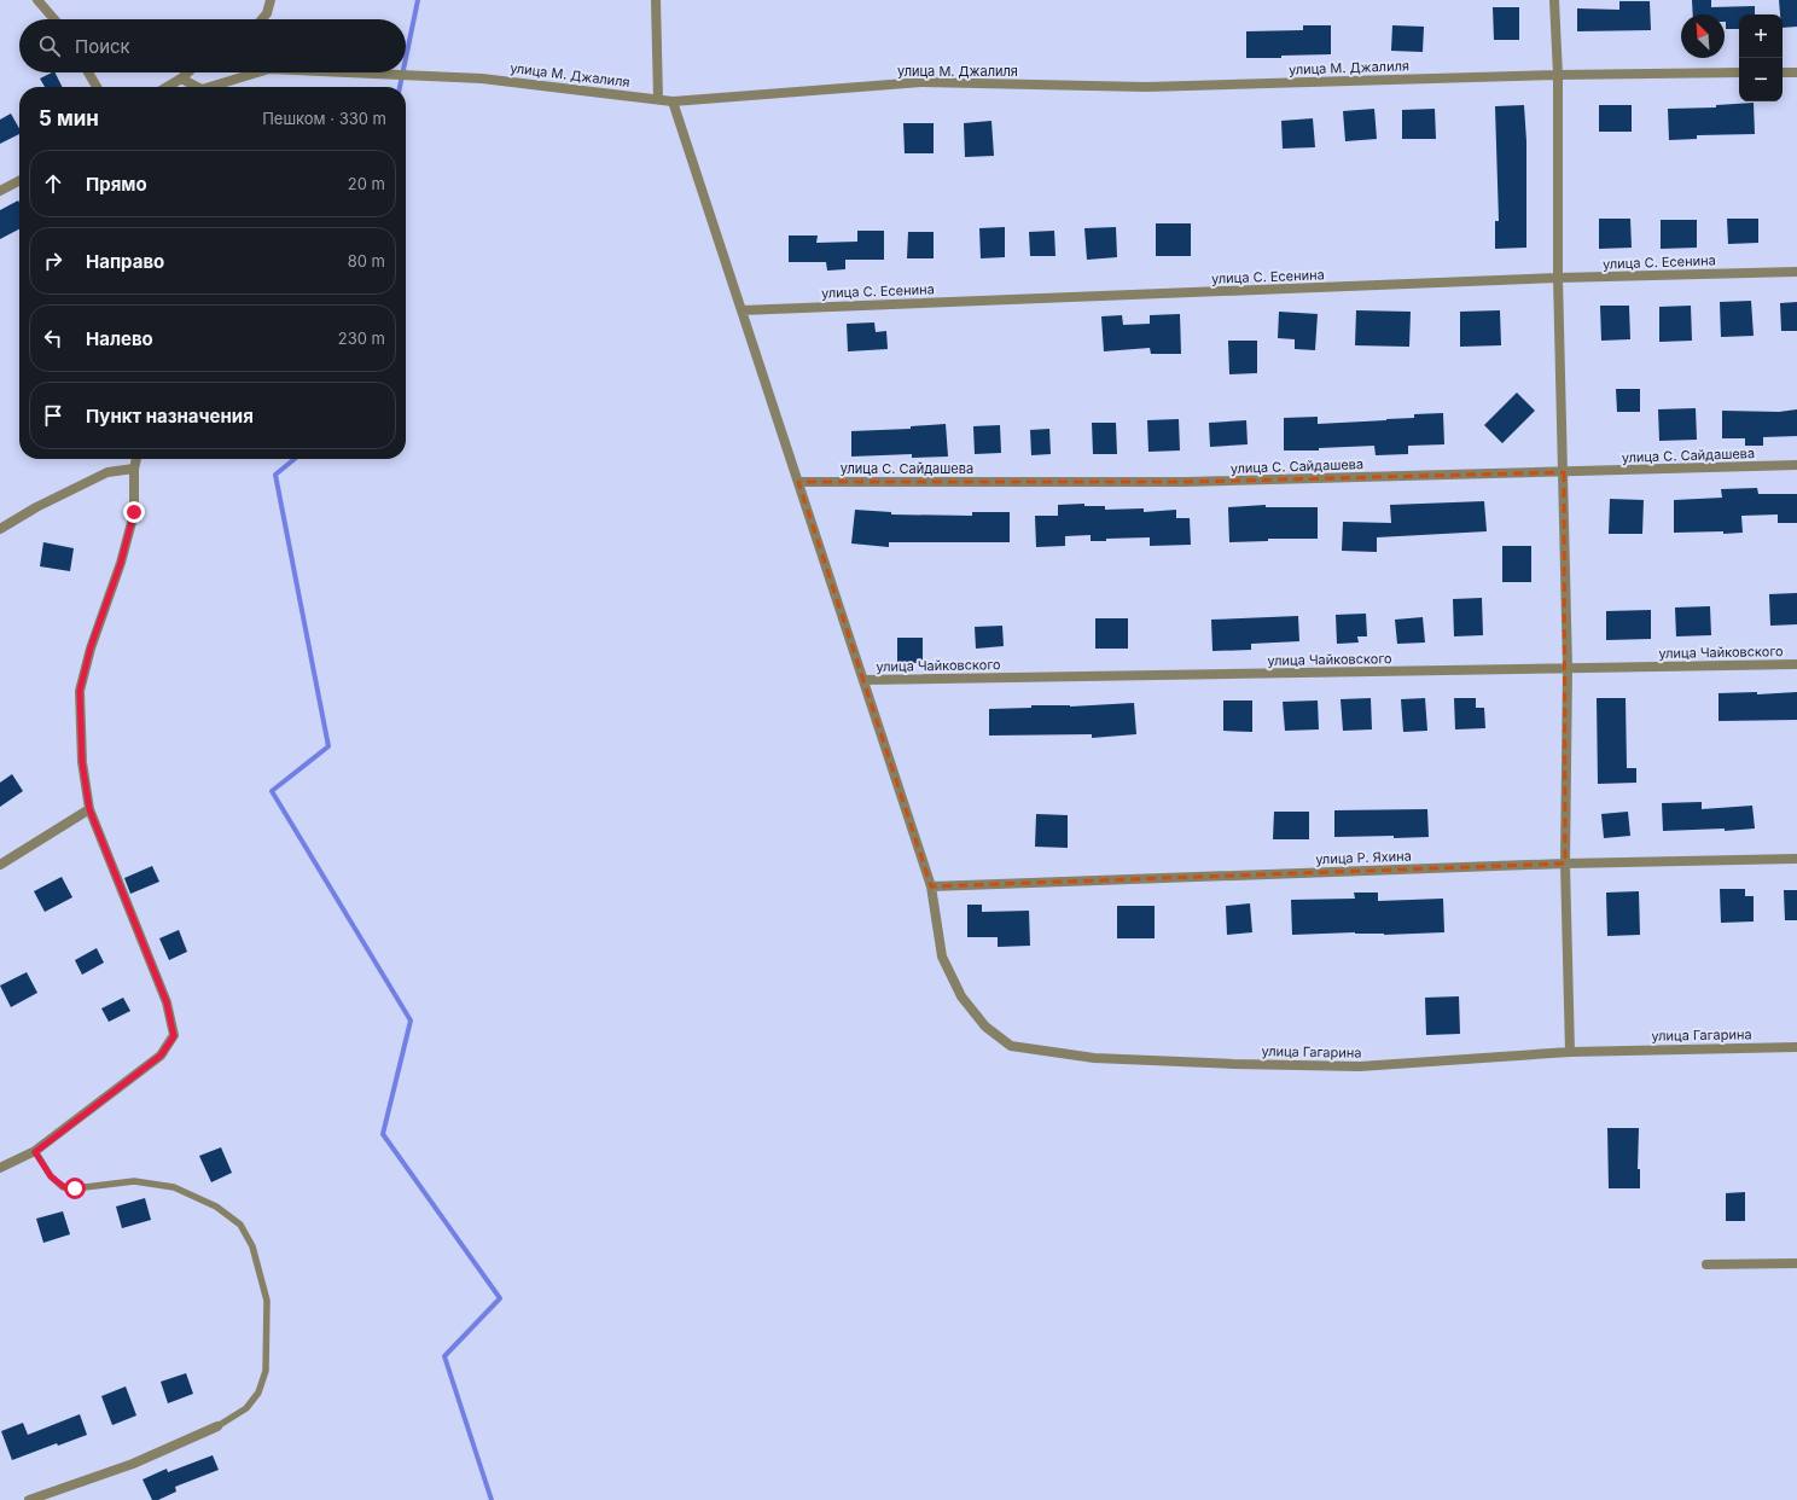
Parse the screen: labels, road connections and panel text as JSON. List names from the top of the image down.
{
  "streets": {
    "street": [
      "улица М. Джалиля",
      "улица С. Есенина",
      "улица С. Сайдашева",
      "улица Чайковского",
      "улица Р. Яхина",
      "улица Гагарина"
    ]
  },
  "crossings": [
    ["улица М. Джалиля", "улица Гагарина"],
    ["улица С. Есенина", "улица Гагарина"],
    ["улица С. Сайдашева", "улица Гагарина"],
    ["улица Чайковского", "улица Гагарина"],
    ["улица Р. Яхина", "улица Гагарина"]
  ],
  "north": "top left",
  "page": {
    "map_buttons": ["+", "−"],
    "search": "Поиск",
    "heading": ["5 мин", "Пешком · 330 m"],
    "list": [
      ["Прямо", "20 m"],
      ["Направо", "80 m"],
      ["Налево", "230 m"],
      "Пункт назначения"
    ]
  }
}
